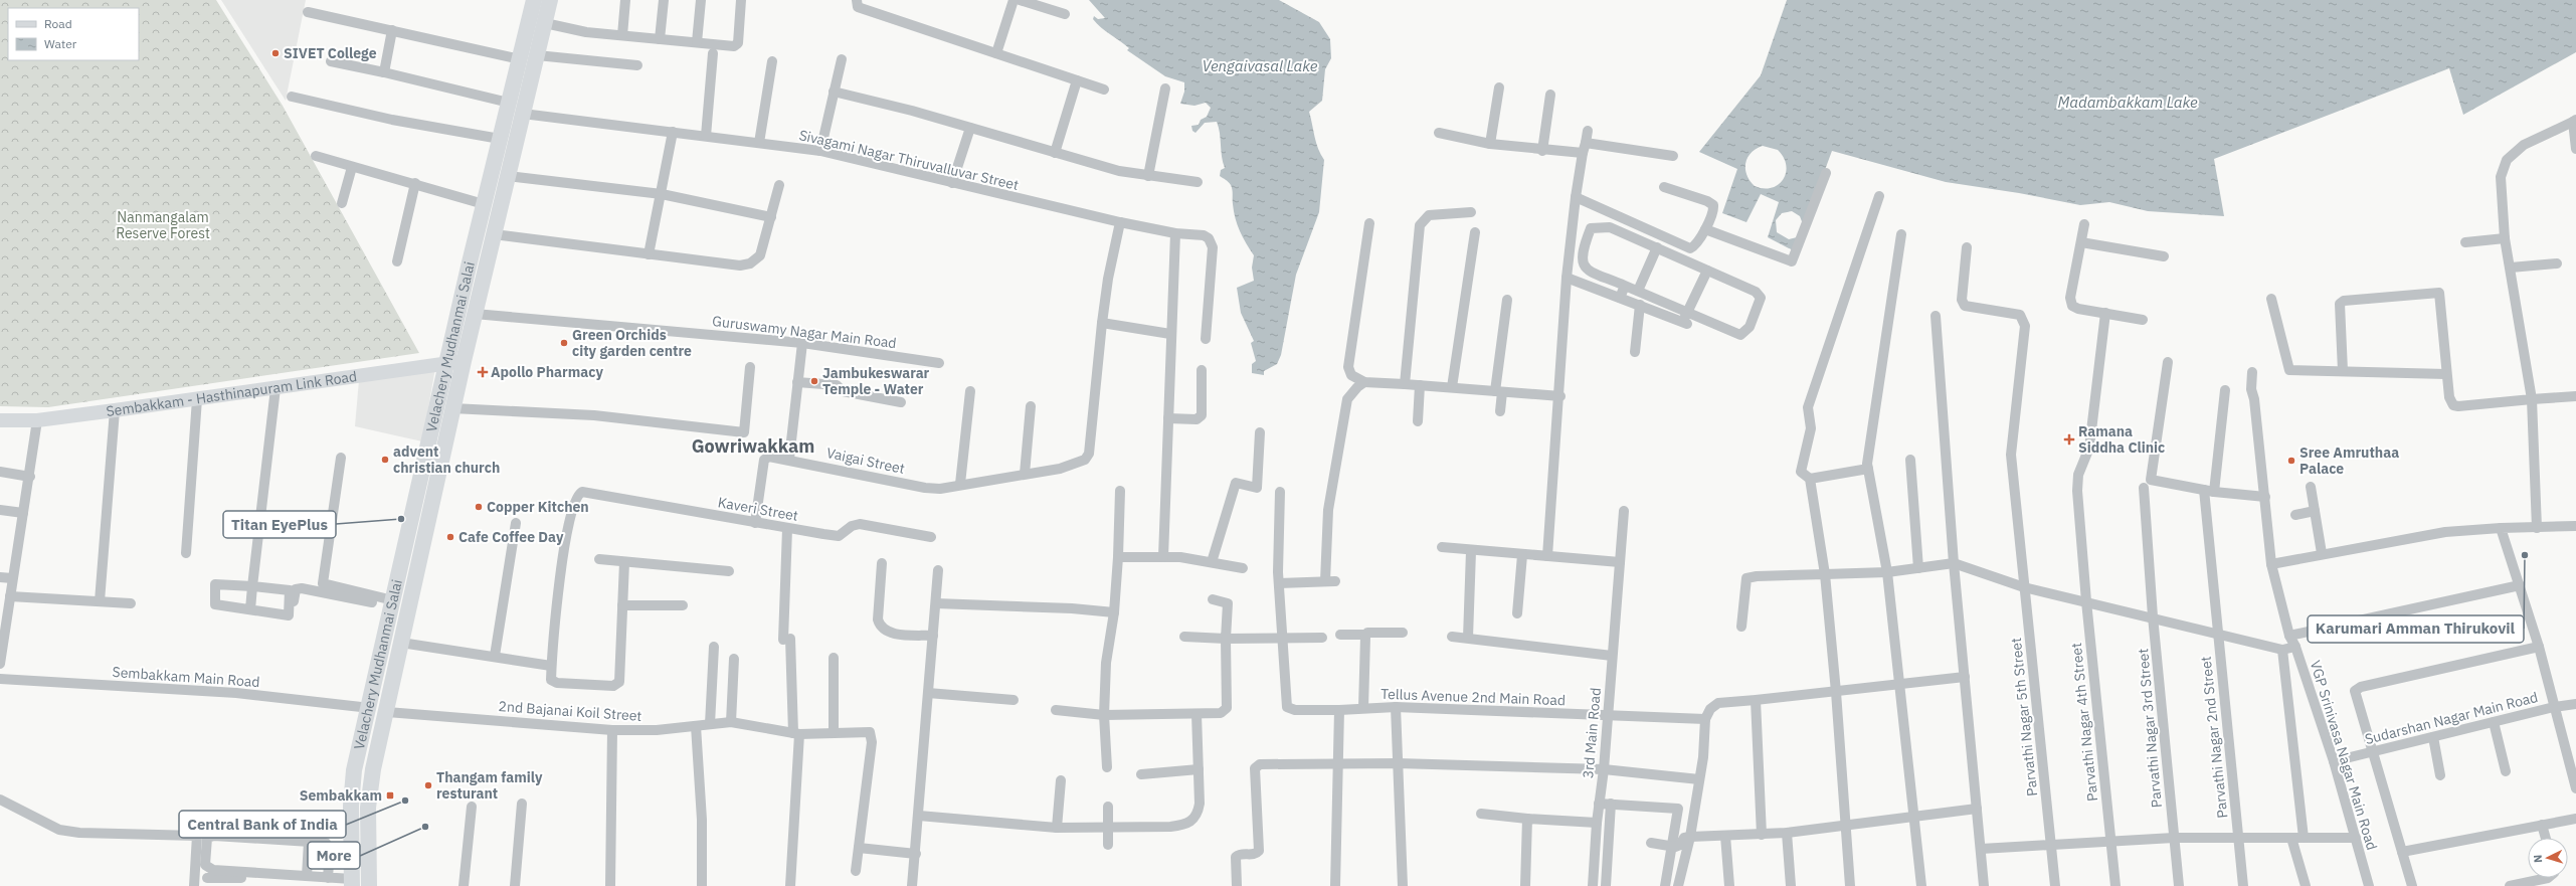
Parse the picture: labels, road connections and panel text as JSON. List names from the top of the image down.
{
  "streets": {
    "main road": ["Velachery Mudhanmai Salai"],
    "street": [
      "Sivagami Nagar Thiruvalluvar Street",
      "Guruswamy Nagar Main Road",
      "Sembakkam - Hasthinapuram Link Road",
      "Vaigai Street",
      "Kaveri Street",
      "Sembakkam Main Road",
      "Tellus Avenue 2nd Main Road",
      "2nd Bajanai Koil Street",
      "Parvathi Nagar 5th Street",
      "Sudarshan Nagar Main Road",
      "Parvathi Nagar 4th Street",
      "Parvathi Nagar 3rd Street",
      "3rd Main Road",
      "Parvathi Nagar 2nd Street",
      "VGP Srinivasa Nagar Main Road"
    ]
  },
  "crossings": [
    ["Sivagami Nagar Thiruvalluvar Street", "Velachery Mudhanmai Salai"],
    ["Guruswamy Nagar Main Road", "Velachery Mudhanmai Salai"],
    ["Velachery Mudhanmai Salai", "Sembakkam - Hasthinapuram Link Road"],
    ["Velachery Mudhanmai Salai", "Sembakkam Main Road"],
    ["Velachery Mudhanmai Salai", "2nd Bajanai Koil Street"],
    ["Vaigai Street", "Kaveri Street"],
    ["Tellus Avenue 2nd Main Road", "3rd Main Road"],
    ["Sudarshan Nagar Main Road", "VGP Srinivasa Nagar Main Road"]
  ],
  "districts": ["Gowriwakkam"],
  "water": ["Vengaivasal Lake", "Madambakkam Lake"],
  "parks": ["Nanmangalam Reserve Forest"],
  "places": {
    "other": [
      "SIVET College",
      "Green Orchids city garden centre",
      "Jambukeswarar Temple - Water",
      "advent christian church",
      "Sree Amruthaa Palace",
      "Copper Kitchen",
      "Titan EyePlus",
      "Cafe Coffee Day",
      "Karumari Amman Thirukovil",
      "Thangam family resturant",
      "Central Bank of India",
      "More"
    ],
    "health": ["Apollo Pharmacy", "Ramana Siddha Clinic"],
    "transit": ["Sembakkam"]
  },
  "legend": ["Road", "Water"],
  "north": "left"
}
